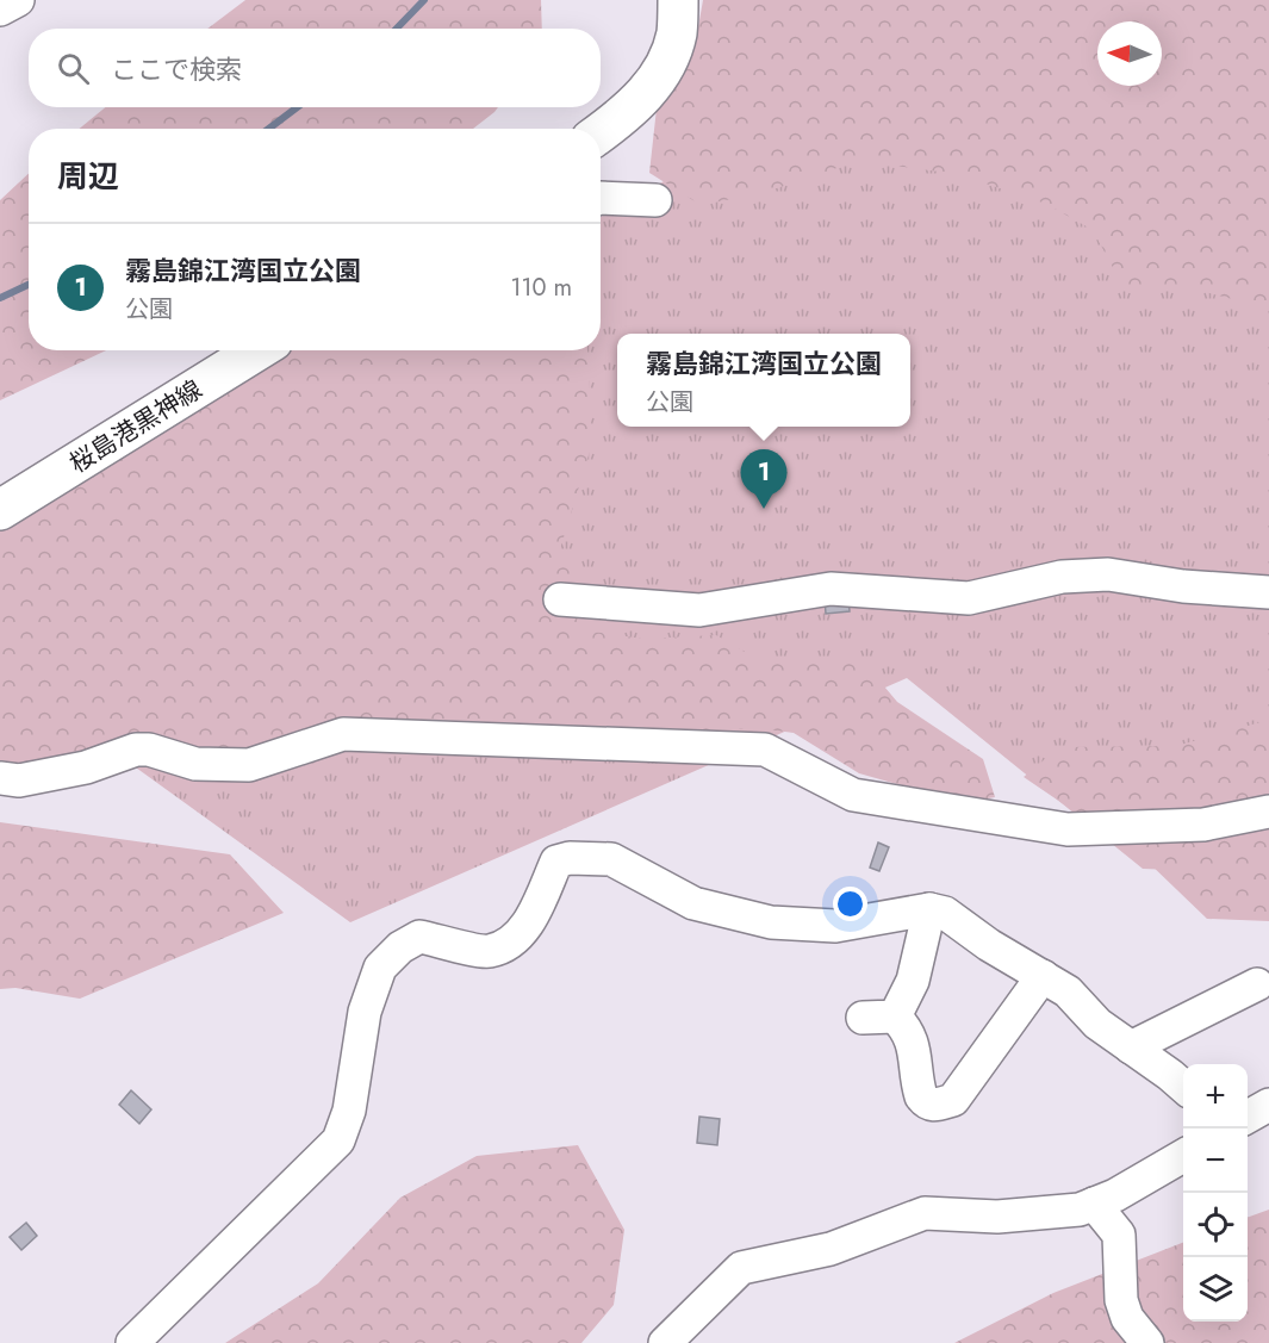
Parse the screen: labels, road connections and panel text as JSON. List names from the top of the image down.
{
  "streets": {
    "main road": ["桜島港黒神線"]
  },
  "north": "left",
  "page": {
    "search": "ここで検索",
    "heading": "周辺",
    "list": [
      {
        "mark": "1",
        "name": "霧島錦江湾国立公園",
        "note": "公園",
        "value": "110 m"
      }
    ],
    "popup": ["霧島錦江湾国立公園", "公園"],
    "pins": "1",
    "map_buttons": ["+", "−"]
  }
}
